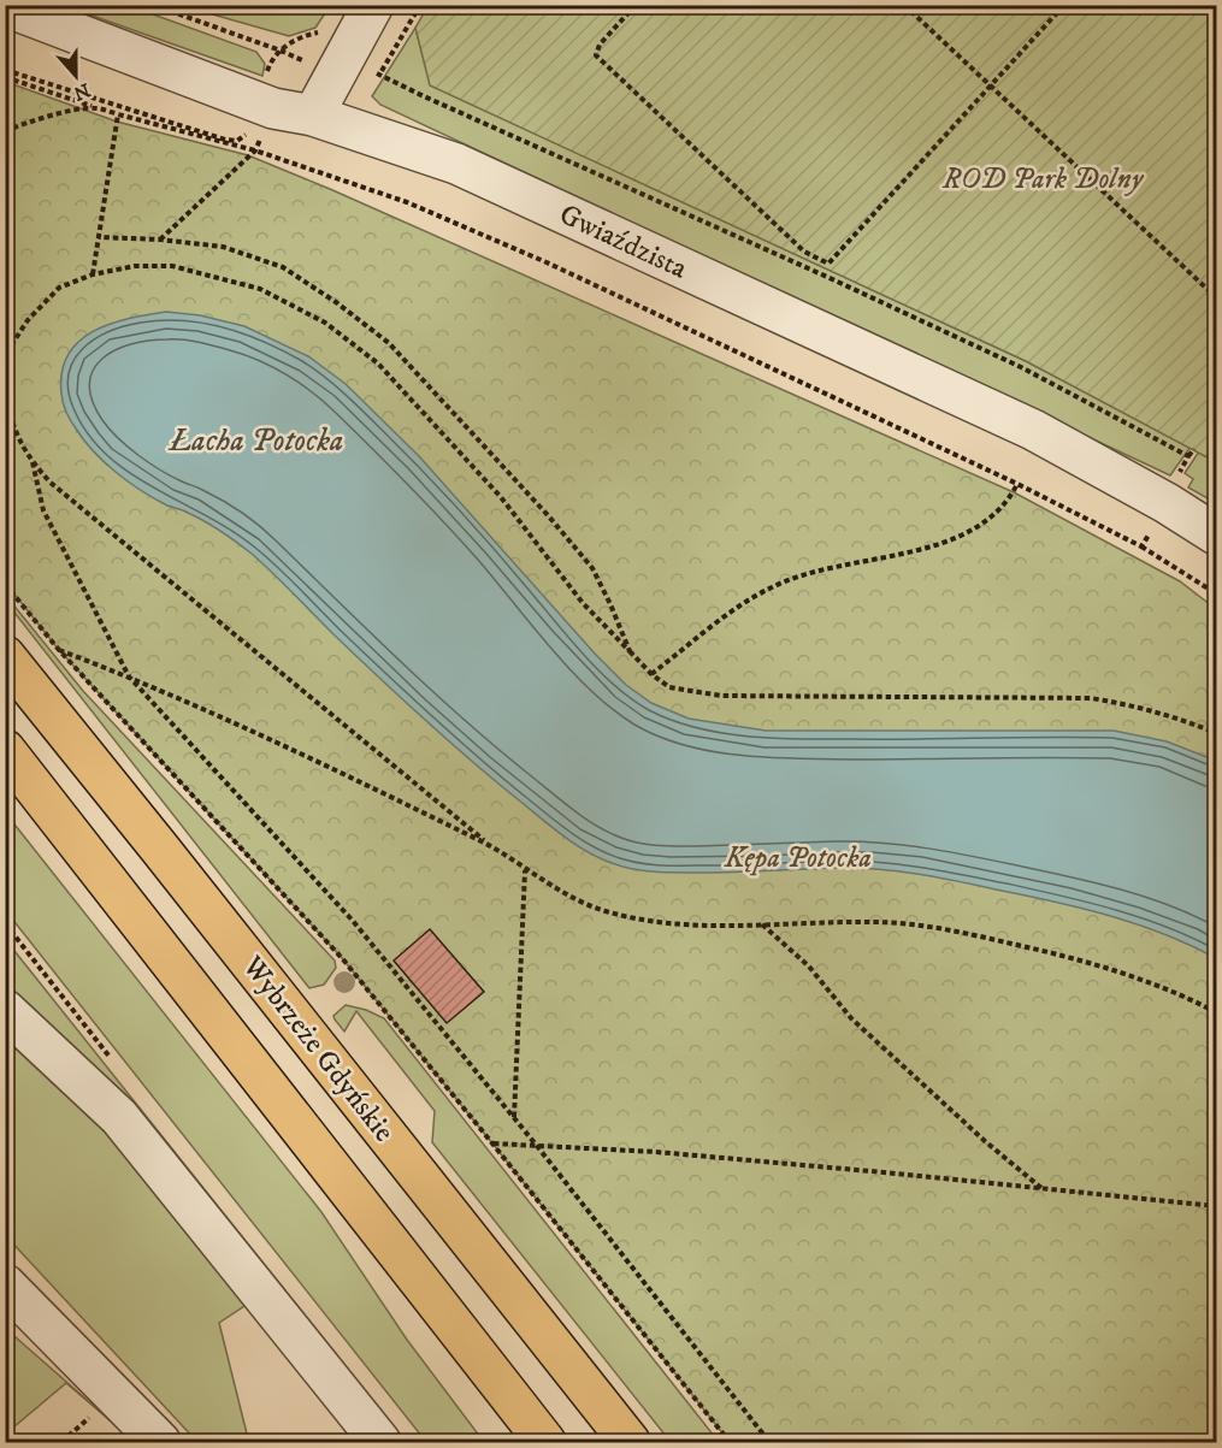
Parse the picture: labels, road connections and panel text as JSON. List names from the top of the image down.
{
  "streets": {
    "main road": ["Wybrzeże Gdyńskie"],
    "street": ["Gwiaździsta"]
  },
  "water": ["Łacha Potocka"],
  "parks": ["ROD Park Dolny", "Kępa Potocka"],
  "north": "bottom"
}
